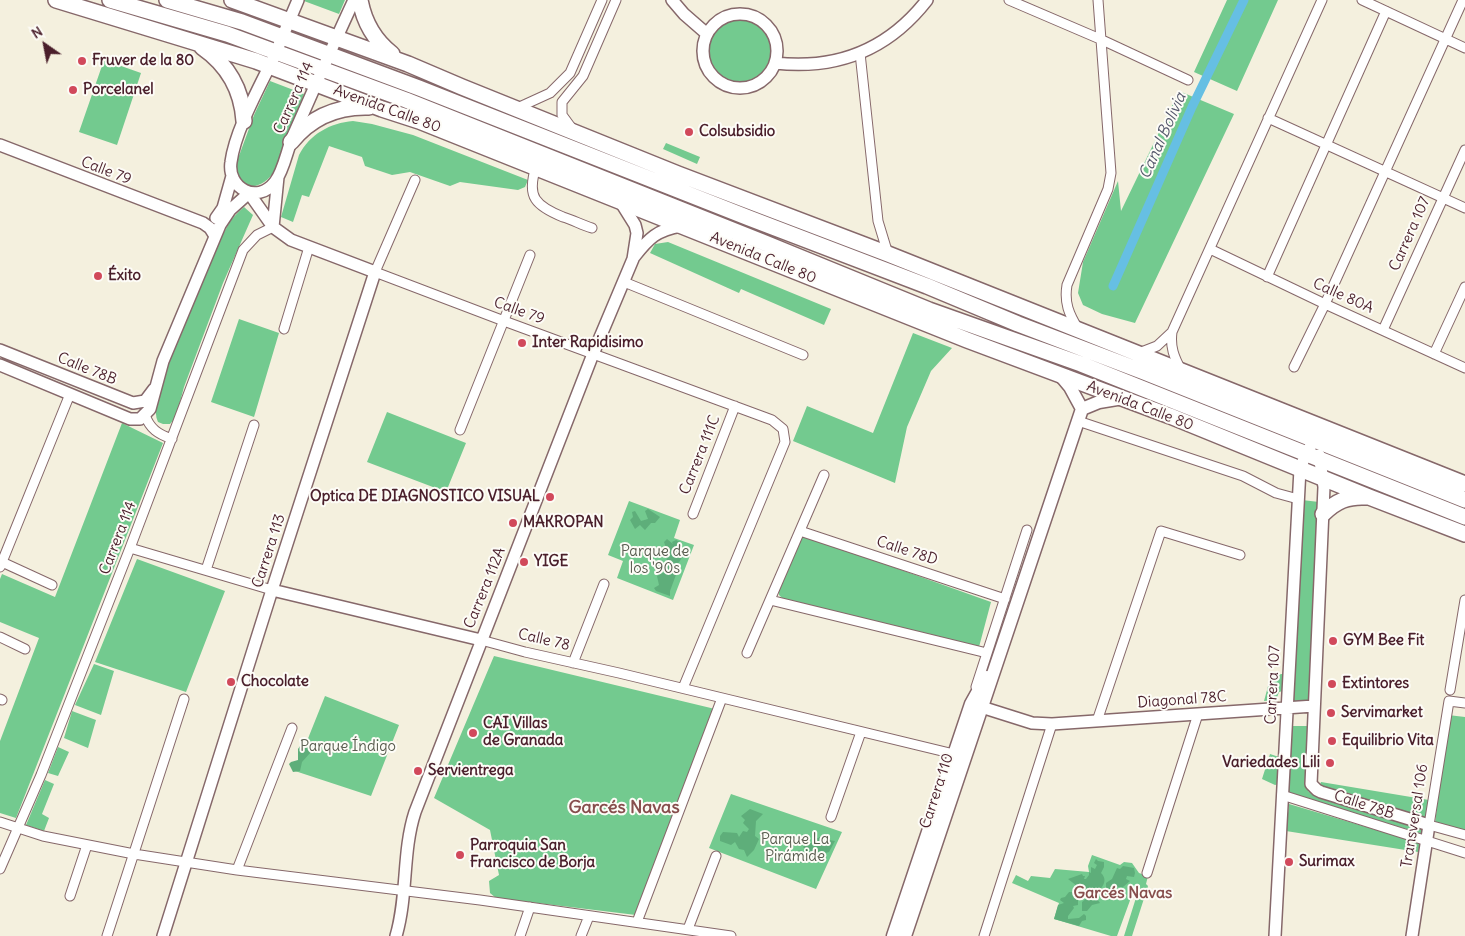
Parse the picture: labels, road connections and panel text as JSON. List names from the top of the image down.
{
  "streets": {
    "highway": ["Avenida Calle 80"],
    "main road": ["Carrera 110"],
    "street": [
      "Carrera 114",
      "Calle 79",
      "Carrera 107",
      "Calle 80A",
      "Calle 78B",
      "Carrera 111C",
      "Carrera 113",
      "Calle 78D",
      "Carrera 112A",
      "Calle 78",
      "Diagonal 78C",
      "Transversal 106"
    ]
  },
  "crossings": [
    ["Carrera 114", "Avenida Calle 80"],
    ["Carrera 114", "Calle 79"],
    ["Carrera 114", "Calle 78B"],
    ["Carrera 114", "Calle 78"],
    ["Avenida Calle 80", "Carrera 107"],
    ["Avenida Calle 80", "Carrera 112A"],
    ["Calle 79", "Carrera 111C"],
    ["Calle 79", "Carrera 113"],
    ["Calle 79", "Carrera 112A"],
    ["Calle 79", "Calle 78"],
    ["Carrera 107", "Calle 80A"],
    ["Carrera 107", "Calle 78B"],
    ["Carrera 107", "Diagonal 78C"],
    ["Calle 78B", "Diagonal 78C"],
    ["Calle 78B", "Transversal 106"],
    ["Carrera 113", "Calle 78"],
    ["Calle 78D", "Carrera 110"],
    ["Carrera 112A", "Calle 78"],
    ["Calle 78", "Carrera 110"]
  ],
  "districts": ["Garcés Navas", "Garcés Navas"],
  "water": ["Canal Bolivia"],
  "parks": ["Parque de los '90s", "Parque Índigo", "Parque La Pirámide"],
  "places": [
    "Fruver de la 80",
    "Porcelanel",
    "Colsubsidio",
    "Éxito",
    "Inter Rapidisimo",
    "Optica DE DIAGNOSTICO VISUAL",
    "MAKROPAN",
    "YIGE",
    "GYM Bee Fit",
    "Chocolate",
    "Extintores",
    "Servimarket",
    "CAI Villas de Granada",
    "Equilibrio Vita",
    "Variedades Lili",
    "Servientrega",
    "Parroquia San Francisco de Borja",
    "Surimax"
  ],
  "north": "top left"
}
